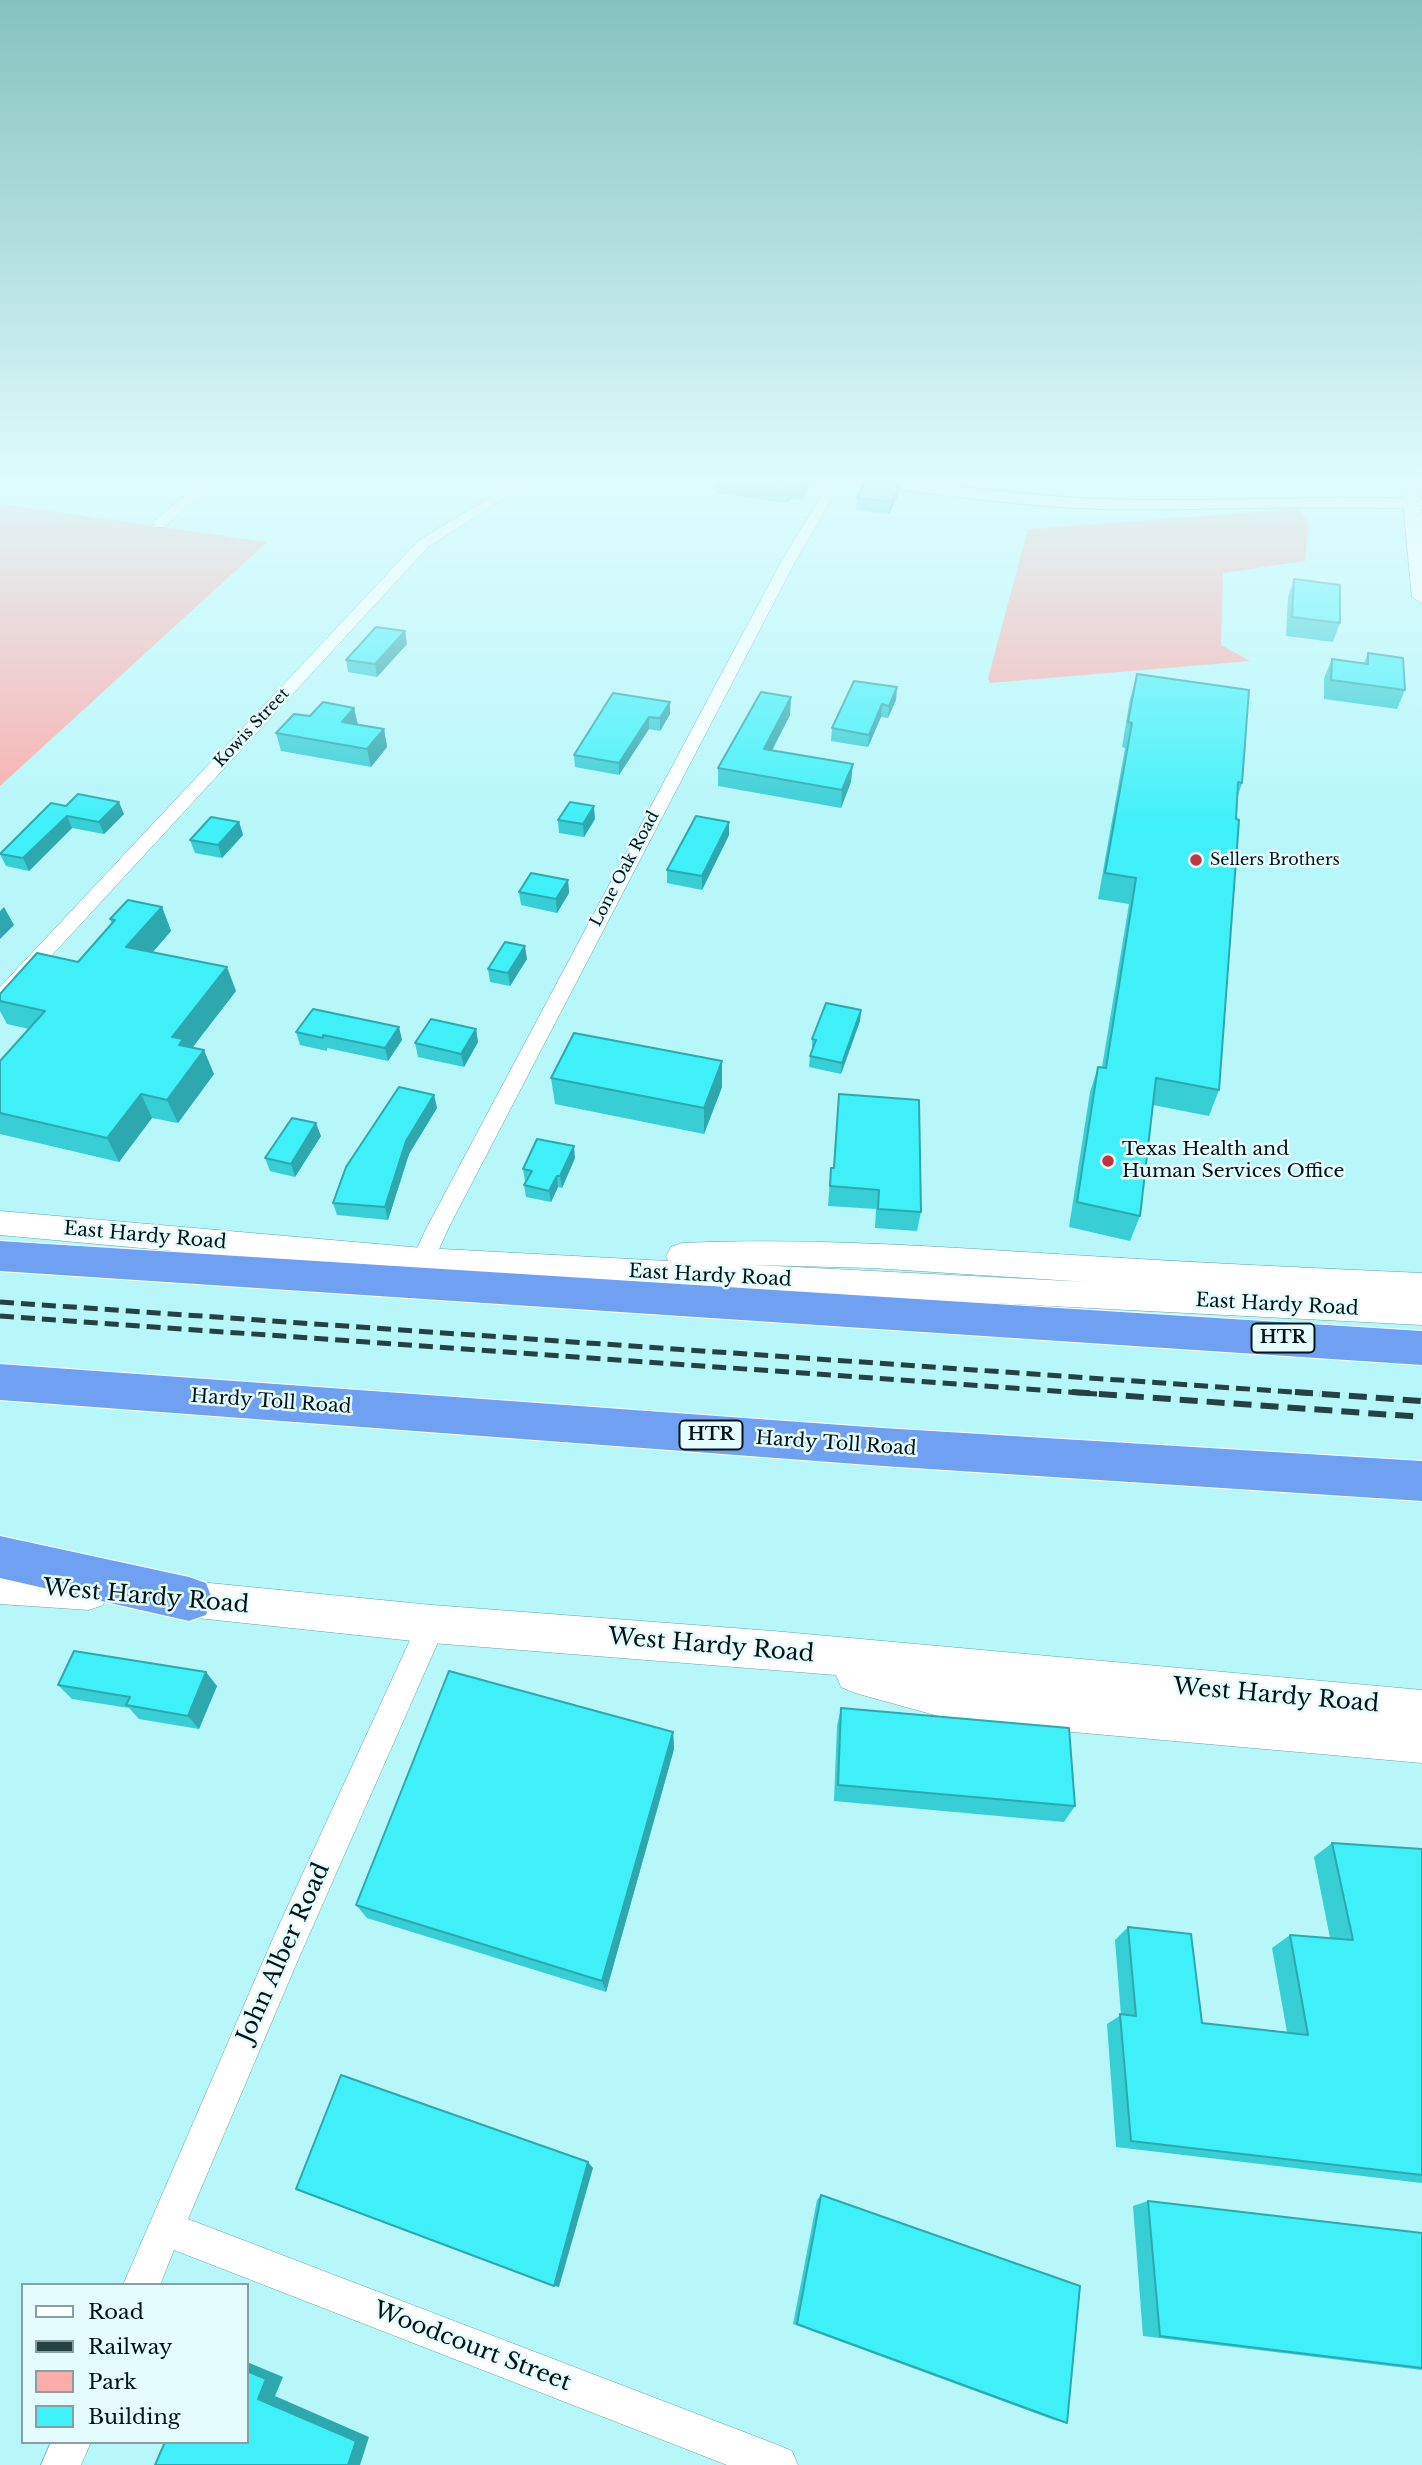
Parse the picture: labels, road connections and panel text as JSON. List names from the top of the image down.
{
  "streets": {
    "highway": ["HTR", "Hardy Toll Road"],
    "main road": ["East Hardy Road", "West Hardy Road"],
    "street": [
      "Kowis Street",
      "Lone Oak Road",
      "John Alber Road",
      "Woodcourt Street"
    ]
  },
  "crossings": [
    ["Lone Oak Road", "East Hardy Road"],
    ["West Hardy Road", "John Alber Road"],
    ["John Alber Road", "Woodcourt Street"]
  ],
  "places": ["Sellers Brothers", "Texas Health and Human Services Office"],
  "legend": [
    "Road",
    "Railway",
    "Park",
    "Building"
  ]
}
